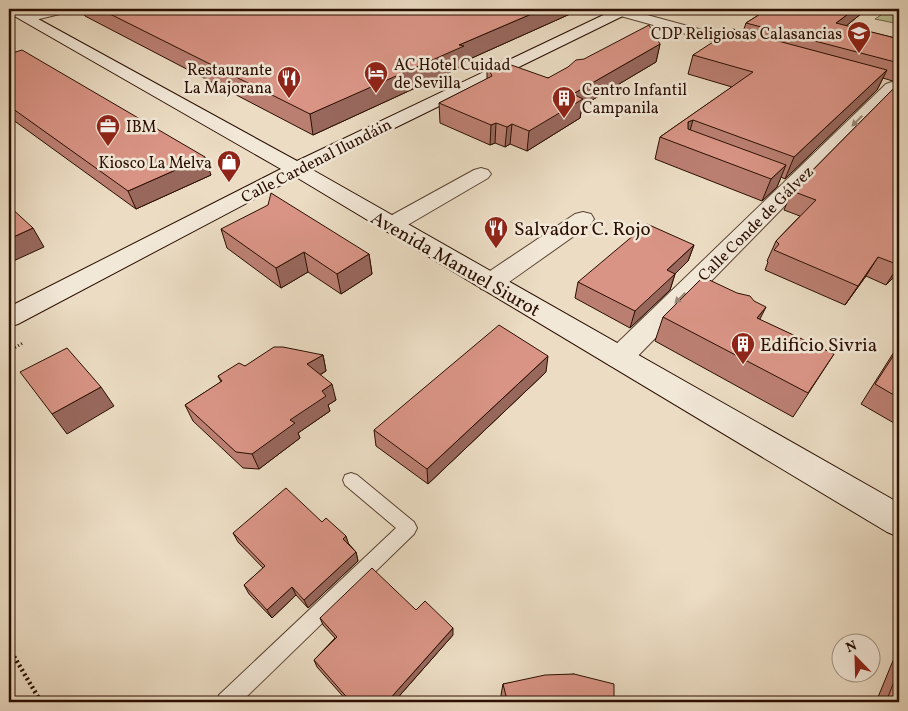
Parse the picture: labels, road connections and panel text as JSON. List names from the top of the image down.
{
  "streets": {
    "main road": ["Calle Cardenal Ilundáin", "Calle Conde de Gálvez", "Avenida Manuel Siurot"]
  },
  "crossings": [
    ["Calle Cardenal Ilundáin", "Avenida Manuel Siurot"],
    ["Calle Conde de Gálvez", "Avenida Manuel Siurot"]
  ],
  "one_way": ["Calle Conde de Gálvez"],
  "places": {
    "school or university": ["CDP Religiosas Calasancias"],
    "hotel": ["AC Hotel Cuidad de Sevilla"],
    "restaurant": ["Restaurante La Majorana", "Salvador C. Rojo"],
    "building": ["Centro Infantil Campanila", "Edificio Sivria"],
    "office": ["IBM"],
    "shop": ["Kiosco La Melva"]
  },
  "north": "top left"
}
